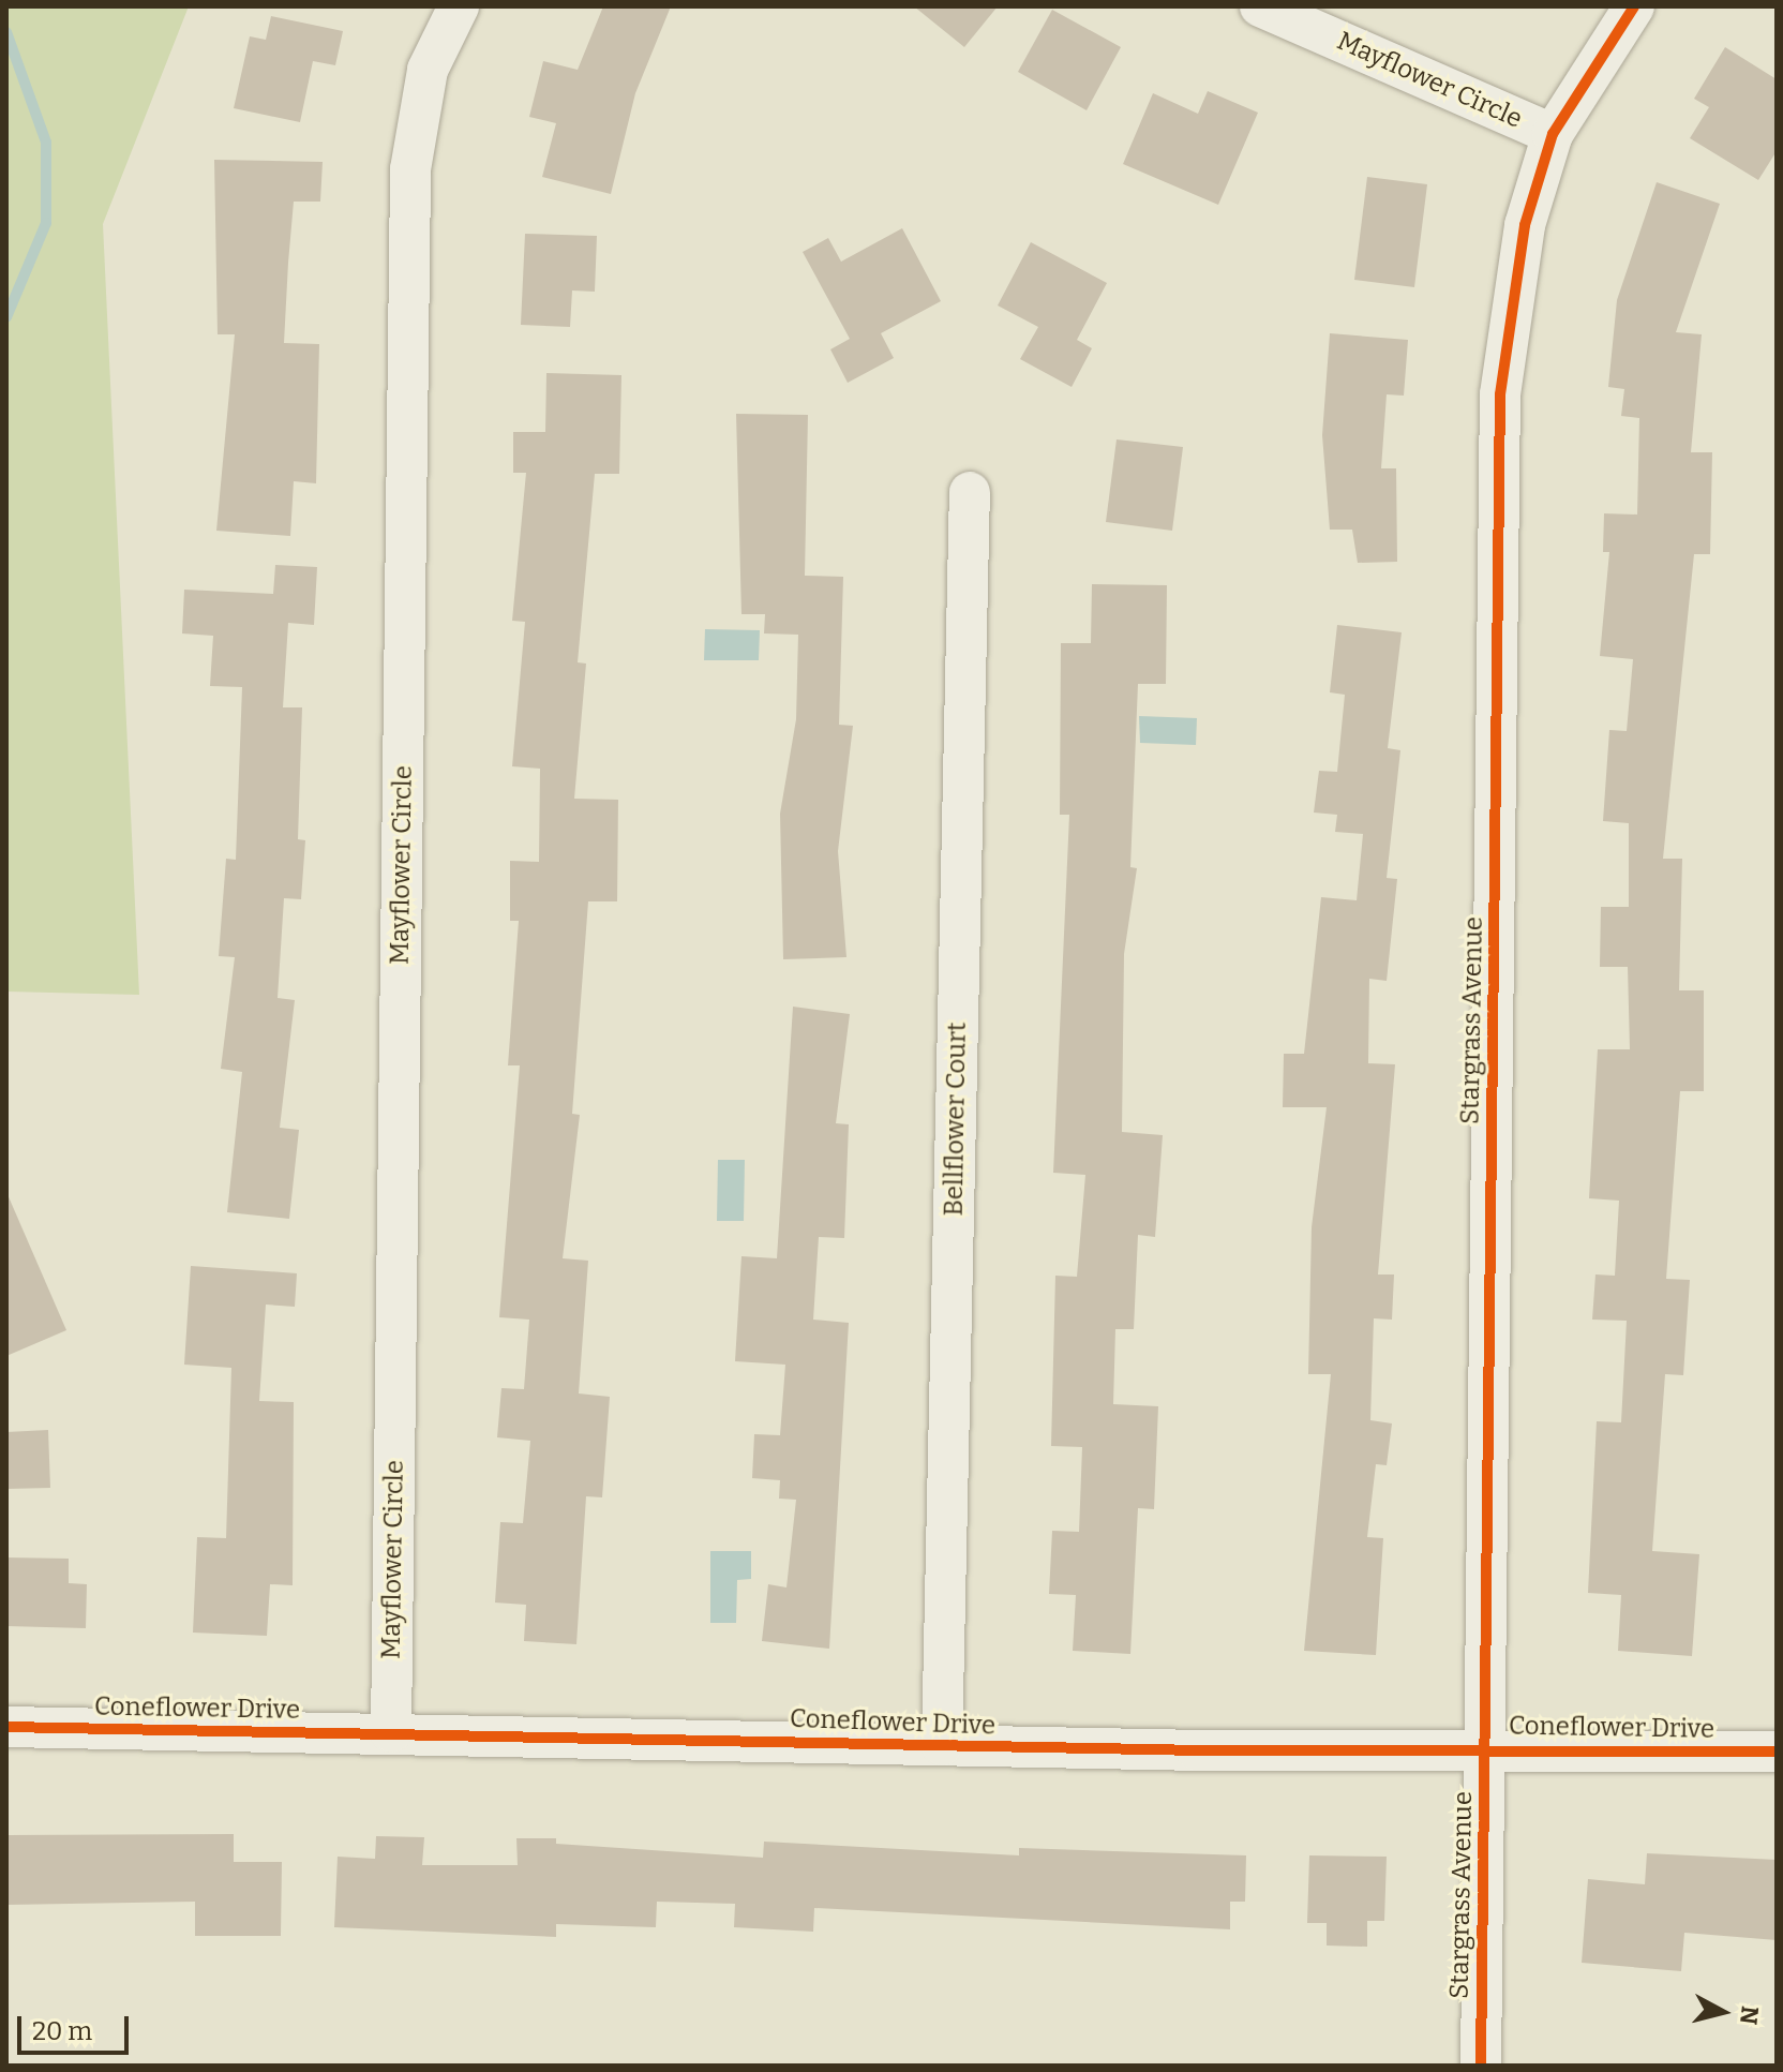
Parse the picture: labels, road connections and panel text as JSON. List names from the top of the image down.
{
  "streets": {
    "street": [
      "Mayflower Circle",
      "Stargrass Avenue",
      "Bellflower Court",
      "Coneflower Drive"
    ]
  },
  "crossings": [
    ["Mayflower Circle", "Stargrass Avenue"],
    ["Mayflower Circle", "Coneflower Drive"],
    ["Stargrass Avenue", "Coneflower Drive"],
    ["Bellflower Court", "Coneflower Drive"]
  ],
  "scale_bar": "20 m",
  "north": "right"
}
